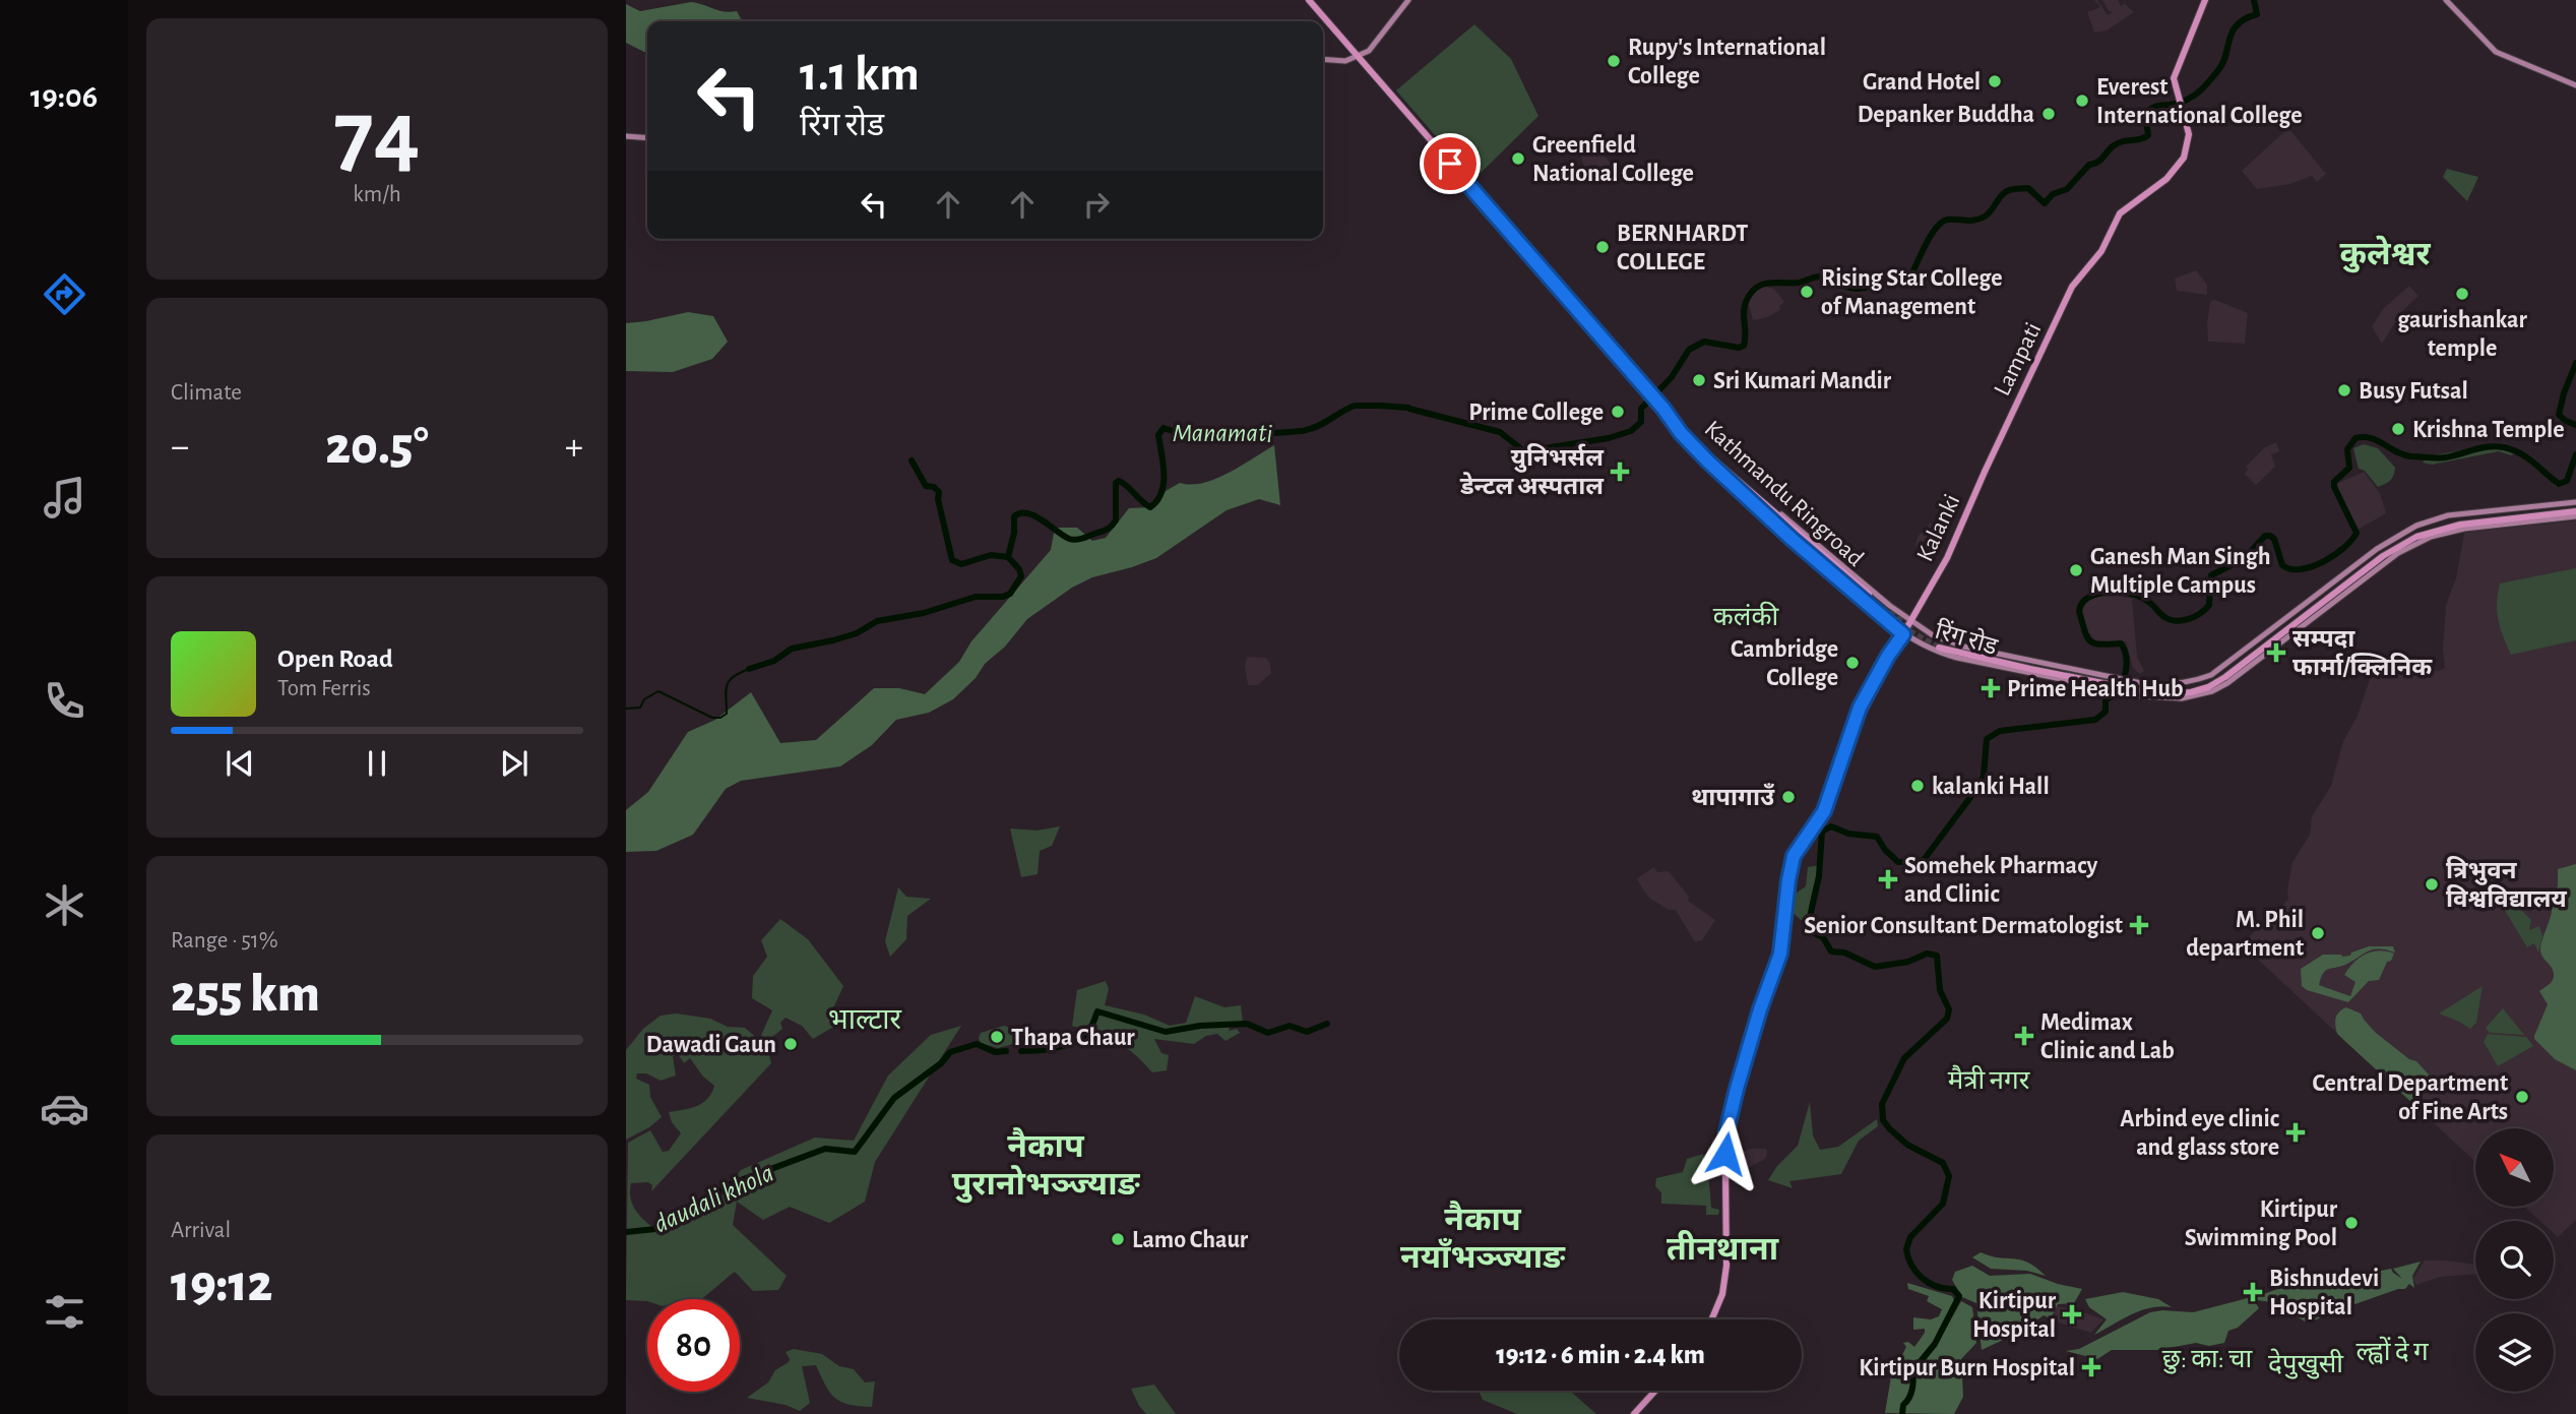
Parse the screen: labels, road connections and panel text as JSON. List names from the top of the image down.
{
  "streets": {
    "highway": ["Lampati", "Kathmandu Ringroad", "Kalanki"],
    "main road": ["रिंग रोड"]
  },
  "crossings": [
    ["Lampati", "Kalanki"],
    ["Kathmandu Ringroad", "रिंग रोड"]
  ],
  "districts": [
    "कुलेश्वर",
    "कलंकी",
    "भाल्टार",
    "मैत्री नगर",
    "नैकाप पुरानोभञ्ज्याङ",
    "नैकाप नयाँभञ्ज्याङ",
    "तीनथाना",
    "ल्ह्वों दे ग",
    "छु: का: चा",
    "देपुखुसी"
  ],
  "water": ["Manamati", "daudali khola"],
  "places": {
    "other": [
      "Rupy's International College",
      "Grand Hotel",
      "Everest International College",
      "Depanker Buddha",
      "Greenfield National College",
      "BERNHARDT COLLEGE",
      "Rising Star College of Management",
      "gaurishankar temple",
      "Sri Kumari Mandir",
      "Busy Futsal",
      "Prime College",
      "Krishna Temple",
      "Ganesh Man Singh Multiple Campus",
      "Cambridge College",
      "kalanki Hall",
      "थापागाउँ",
      "त्रिभुवन विश्वविद्यालय",
      "M. Phil department",
      "Thapa Chaur",
      "Dawadi Gaun",
      "Central Department of Fine Arts",
      "Kirtipur Swimming Pool",
      "Lamo Chaur"
    ],
    "health": [
      "युनिभर्सल डेन्टल अस्पताल",
      "सम्पदा फार्मा/क्लिनिक",
      "Prime Health Hub",
      "Somehek Pharmacy and Clinic",
      "Senior Consultant Dermatologist",
      "Medimax Clinic and Lab",
      "Arbind eye clinic and glass store",
      "Bishnudevi Hospital",
      "Kirtipur Hospital",
      "Kirtipur Burn Hospital"
    ]
  },
  "north": "top left",
  "page": {
    "tabs": "19:06",
    "tile": [
      ["74", "km/h"],
      "Climate",
      ["Range · 51%", "255 km"],
      ["Arrival", "19:12"]
    ],
    "turn": ["1.1 km", "रिंग रोड"],
    "heat": ["−", "20.5°", "+"],
    "song": ["Open Road", "Tom Ferris"],
    "limit": "80",
    "trip": "19:12 · 6 min · 2.4 km"
  }
}
